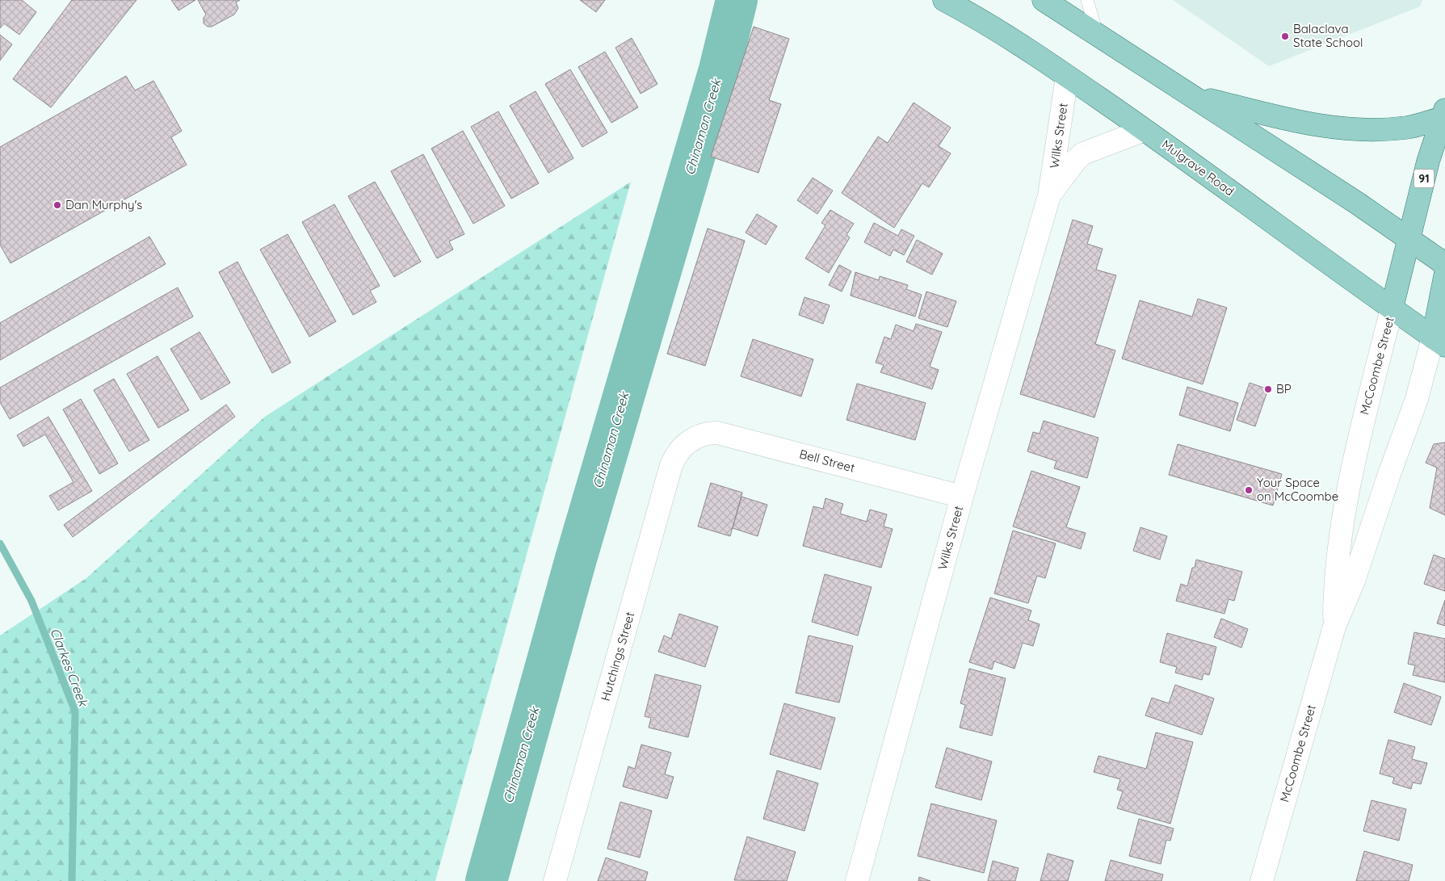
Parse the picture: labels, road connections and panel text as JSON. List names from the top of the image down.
{
  "streets": {
    "main road": ["Mulgrave Road", "91", "McCoombe Street"],
    "street": ["Wilks Street", "Bell Street", "Hutchings Street"]
  },
  "crossings": [
    ["Wilks Street", "Mulgrave Road"],
    ["Wilks Street", "Bell Street"],
    ["Mulgrave Road", "McCoombe Street"],
    ["Bell Street", "Hutchings Street"]
  ],
  "water": ["Chinaman Creek", "Clarkes Creek"],
  "places": [
    "Balaclava State School",
    "Dan Murphy's",
    "BP",
    "Your Space on McCoombe"
  ]
}
